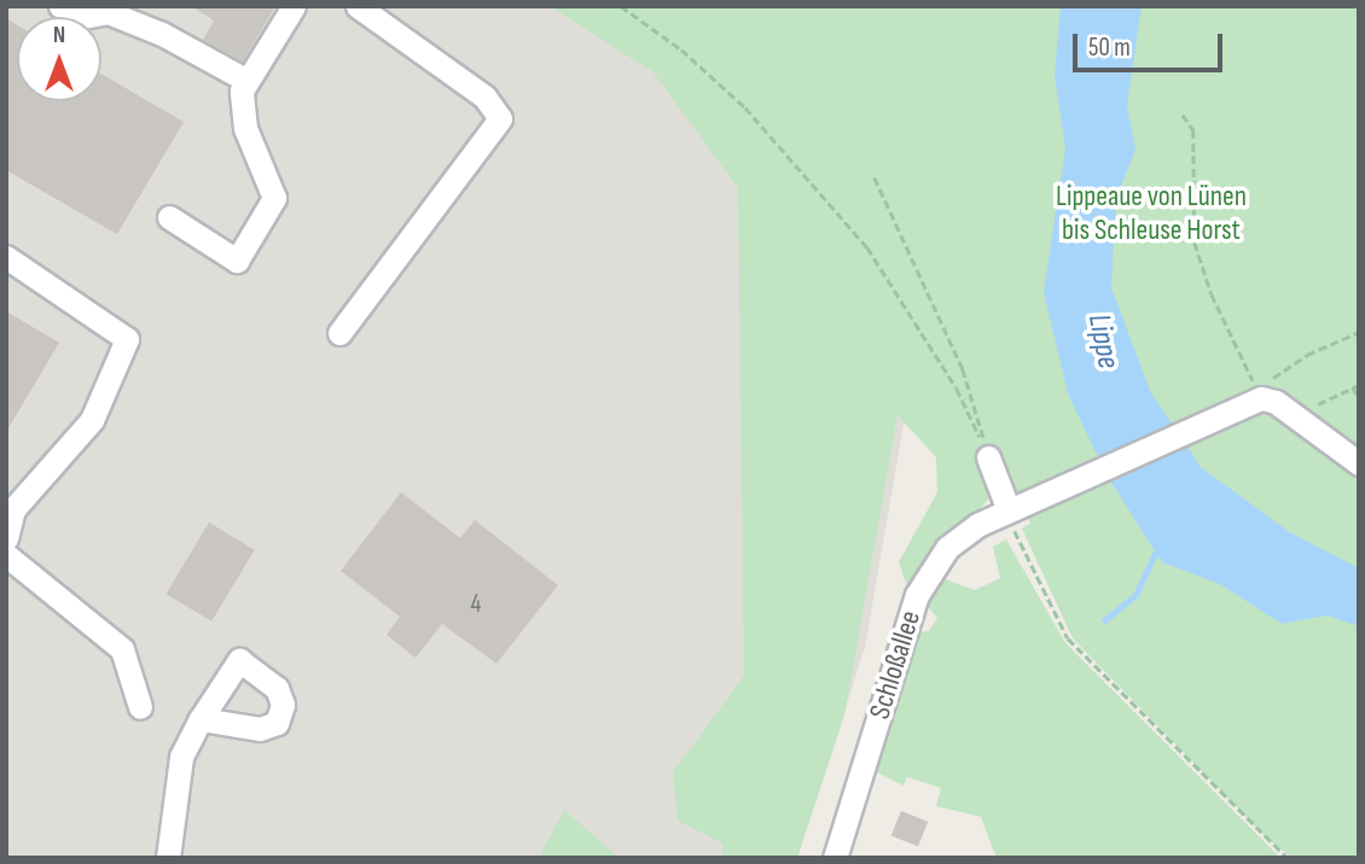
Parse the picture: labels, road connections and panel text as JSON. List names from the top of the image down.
{
  "streets": {
    "street": ["Schloßallee"]
  },
  "water": ["Lippe"],
  "parks": ["Lippeaue von Lünen bis Schleuse Horst"],
  "house_numbers": ["4"],
  "scale_bar": "50 m",
  "north": "top"
}
